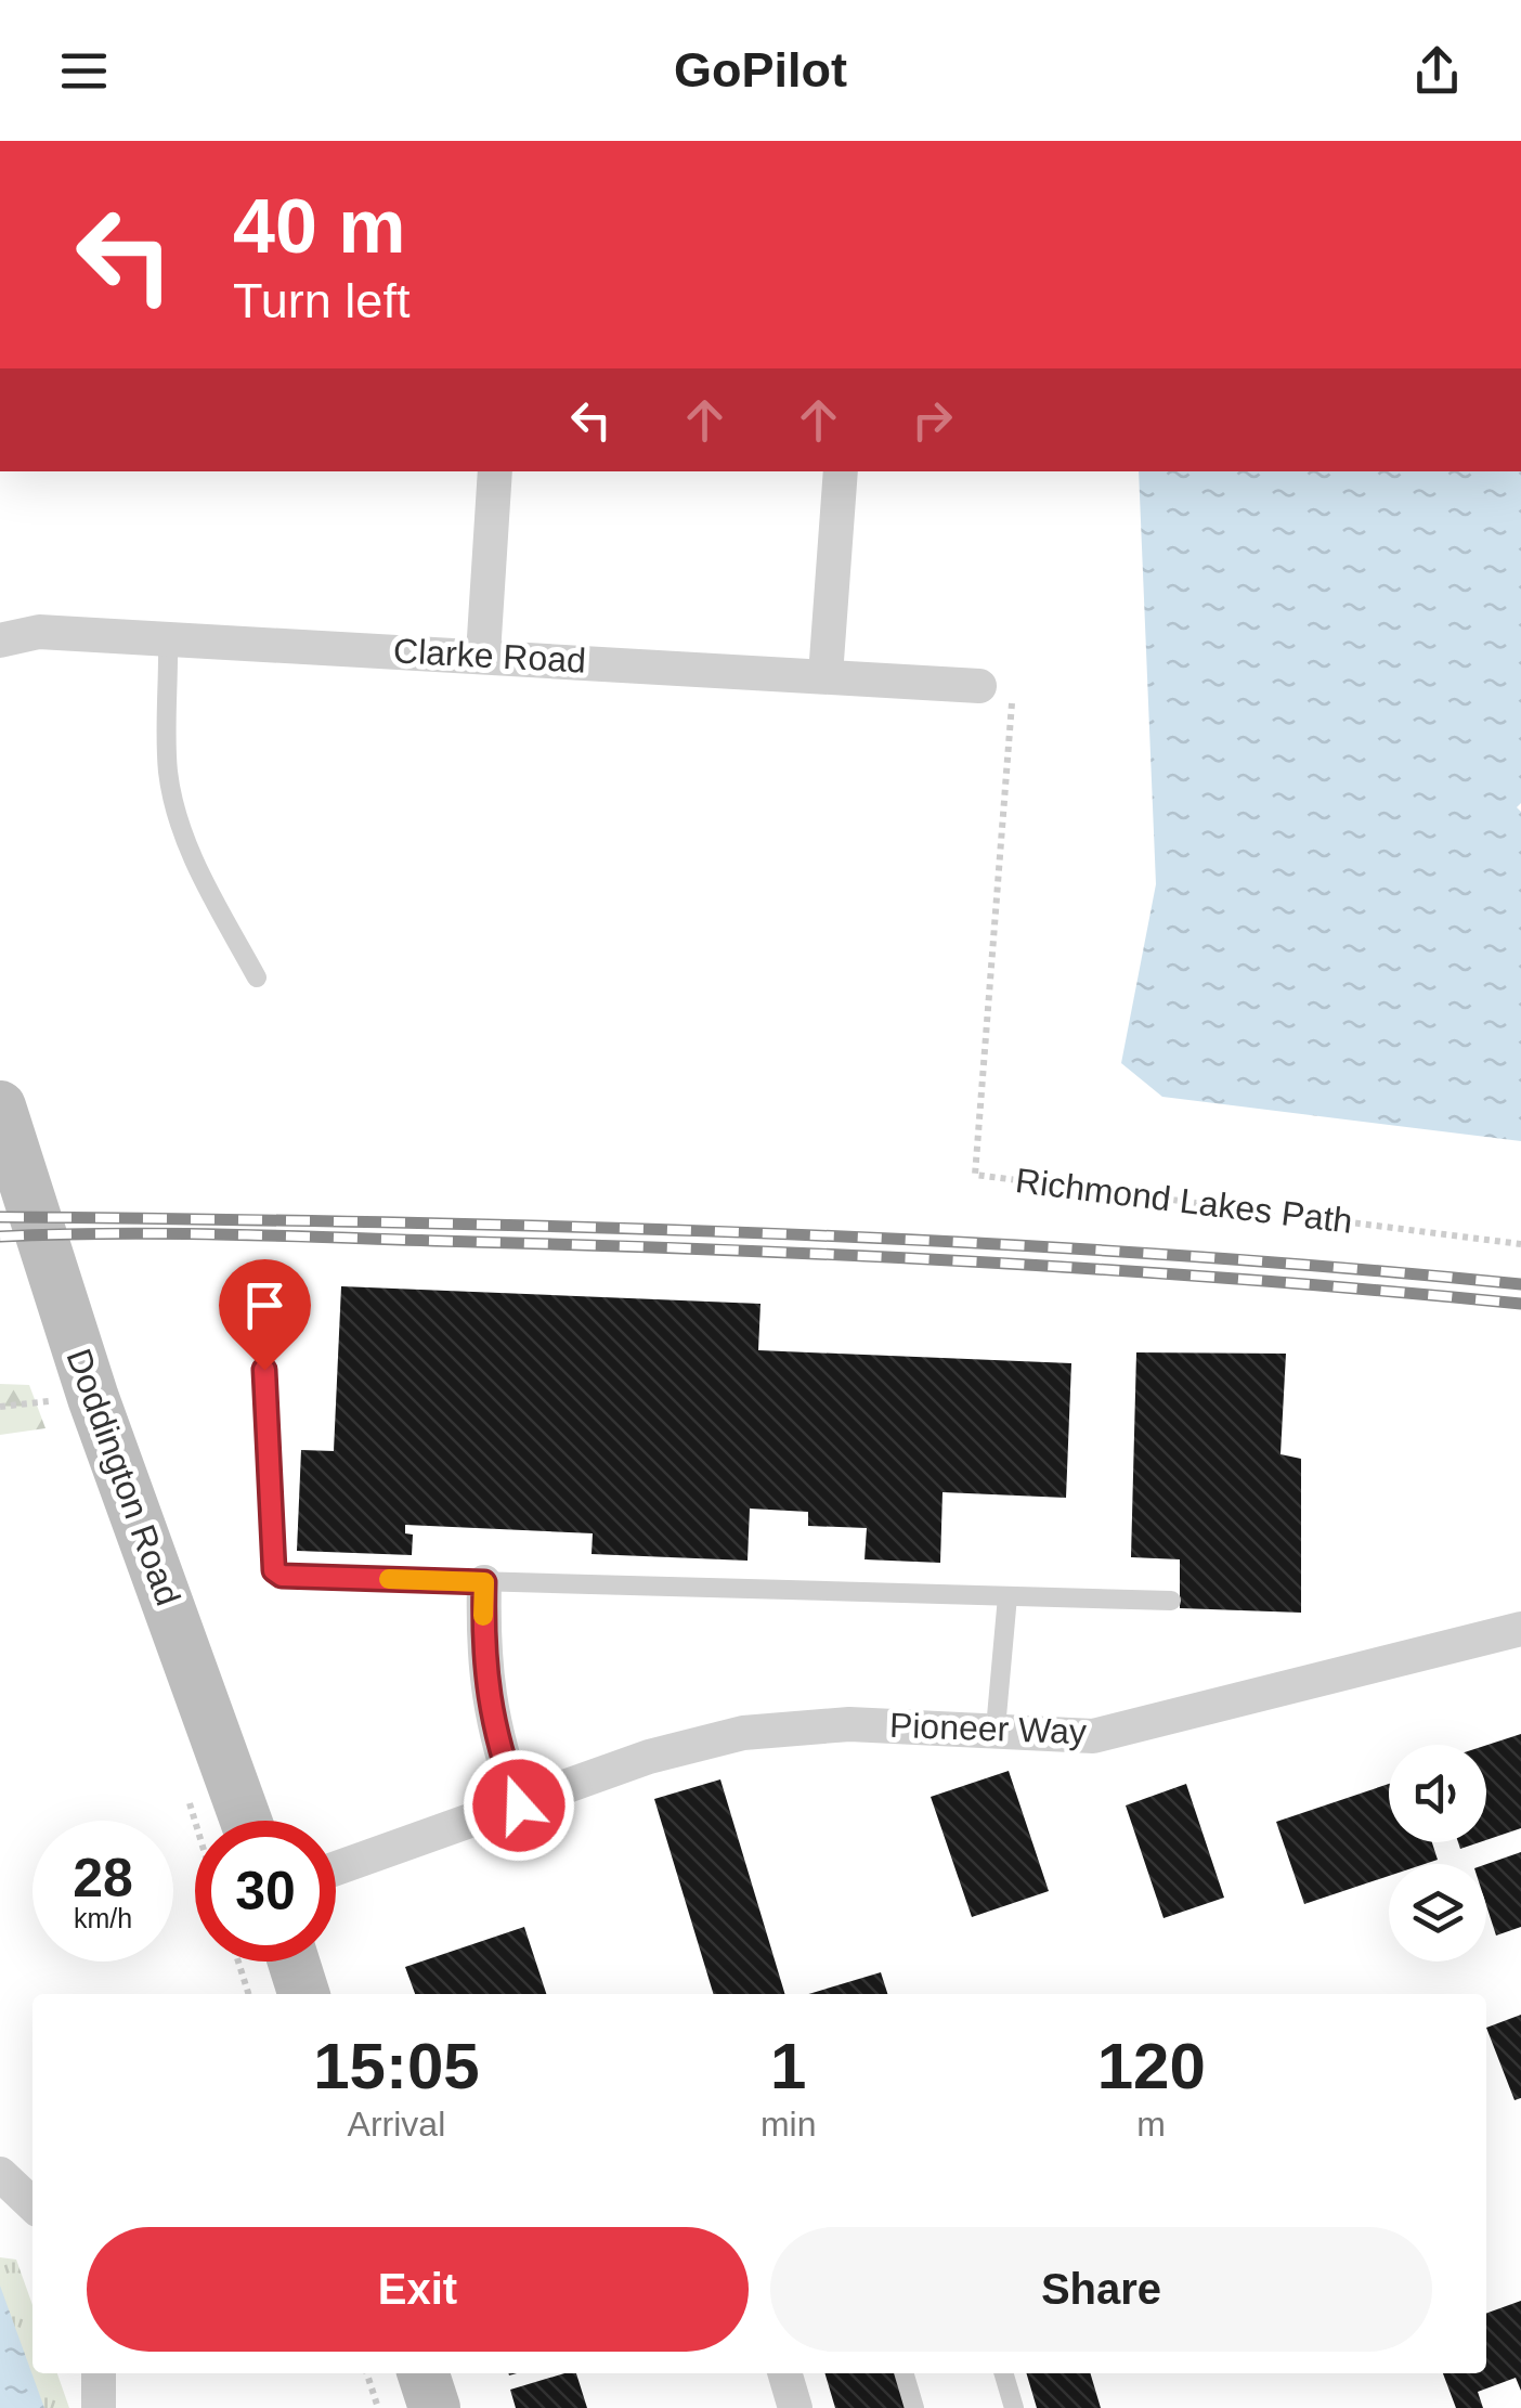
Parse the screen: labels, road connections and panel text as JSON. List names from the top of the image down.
{
  "streets": {
    "main road": ["Doddington Road"],
    "street": ["Clarke Road", "Pioneer Way"],
    "path": ["Richmond Lakes Path"]
  },
  "crossings": [
    ["Clarke Road", "Richmond Lakes Path"]
  ],
  "page": {
    "header": "GoPilot",
    "turn": ["40 m", "Turn left"],
    "speed": "28 km/h",
    "limit": "30",
    "eta": [
      "15:05",
      "Arrival",
      "1",
      "min",
      "120",
      "m"
    ],
    "buttons": ["Exit", "Share"]
  }
}
